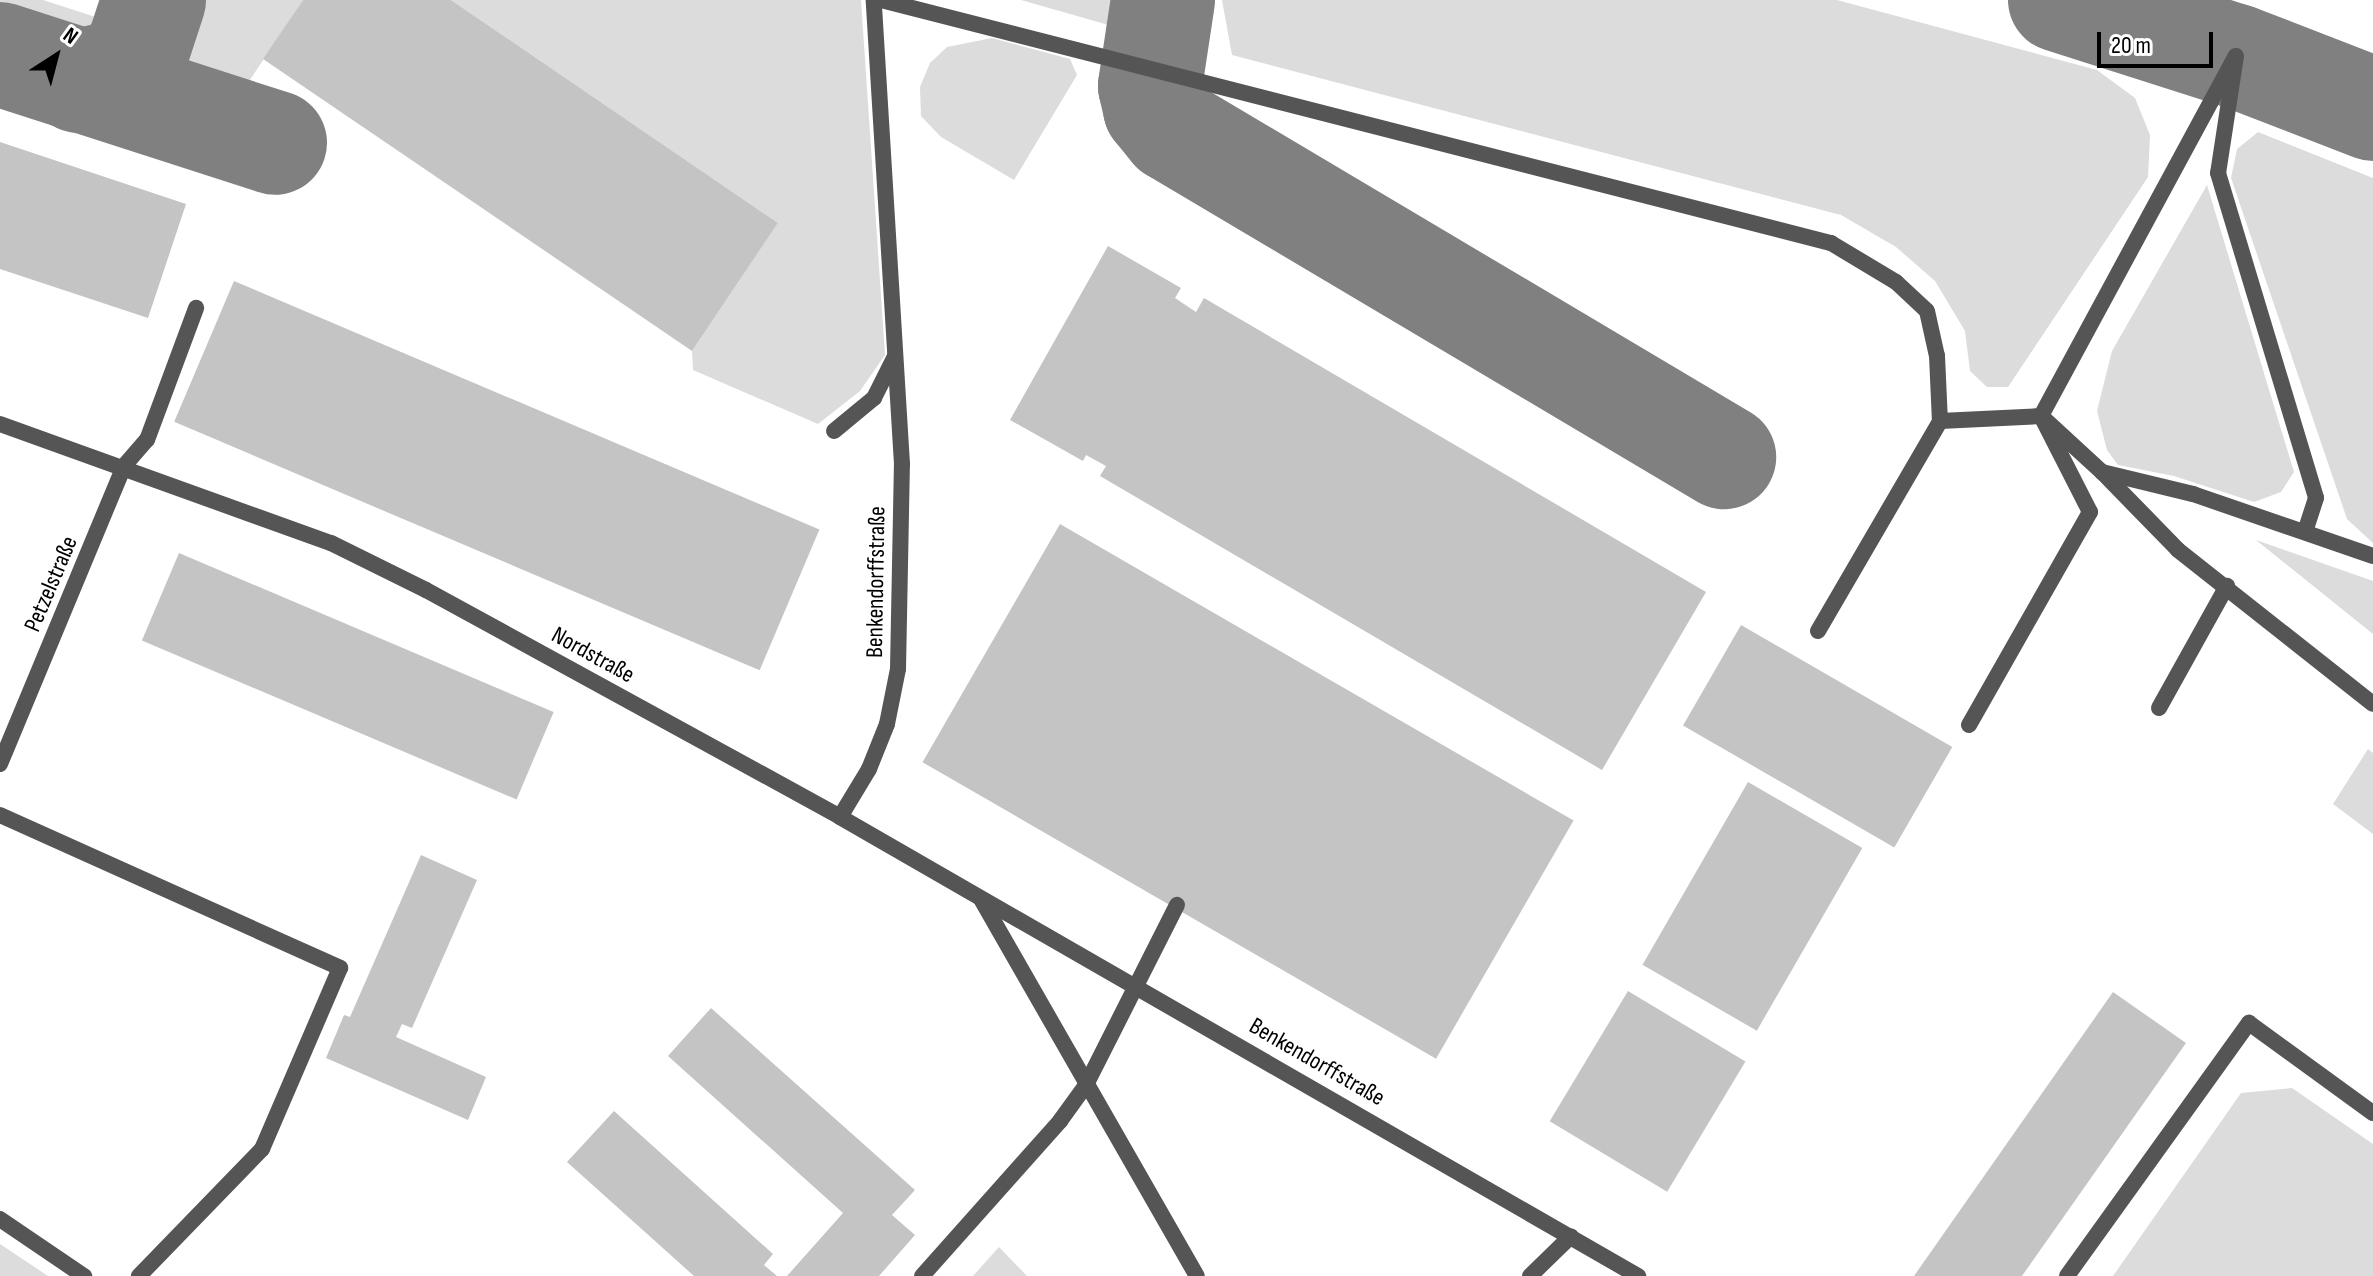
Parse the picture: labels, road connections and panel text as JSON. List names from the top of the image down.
{
  "streets": {
    "street": ["Benkendorffstraße", "Petzelstraße", "Nordstraße"]
  },
  "crossings": [
    ["Benkendorffstraße", "Nordstraße"],
    ["Petzelstraße", "Nordstraße"]
  ],
  "scale_bar": "20 m",
  "north": "top right"
}
